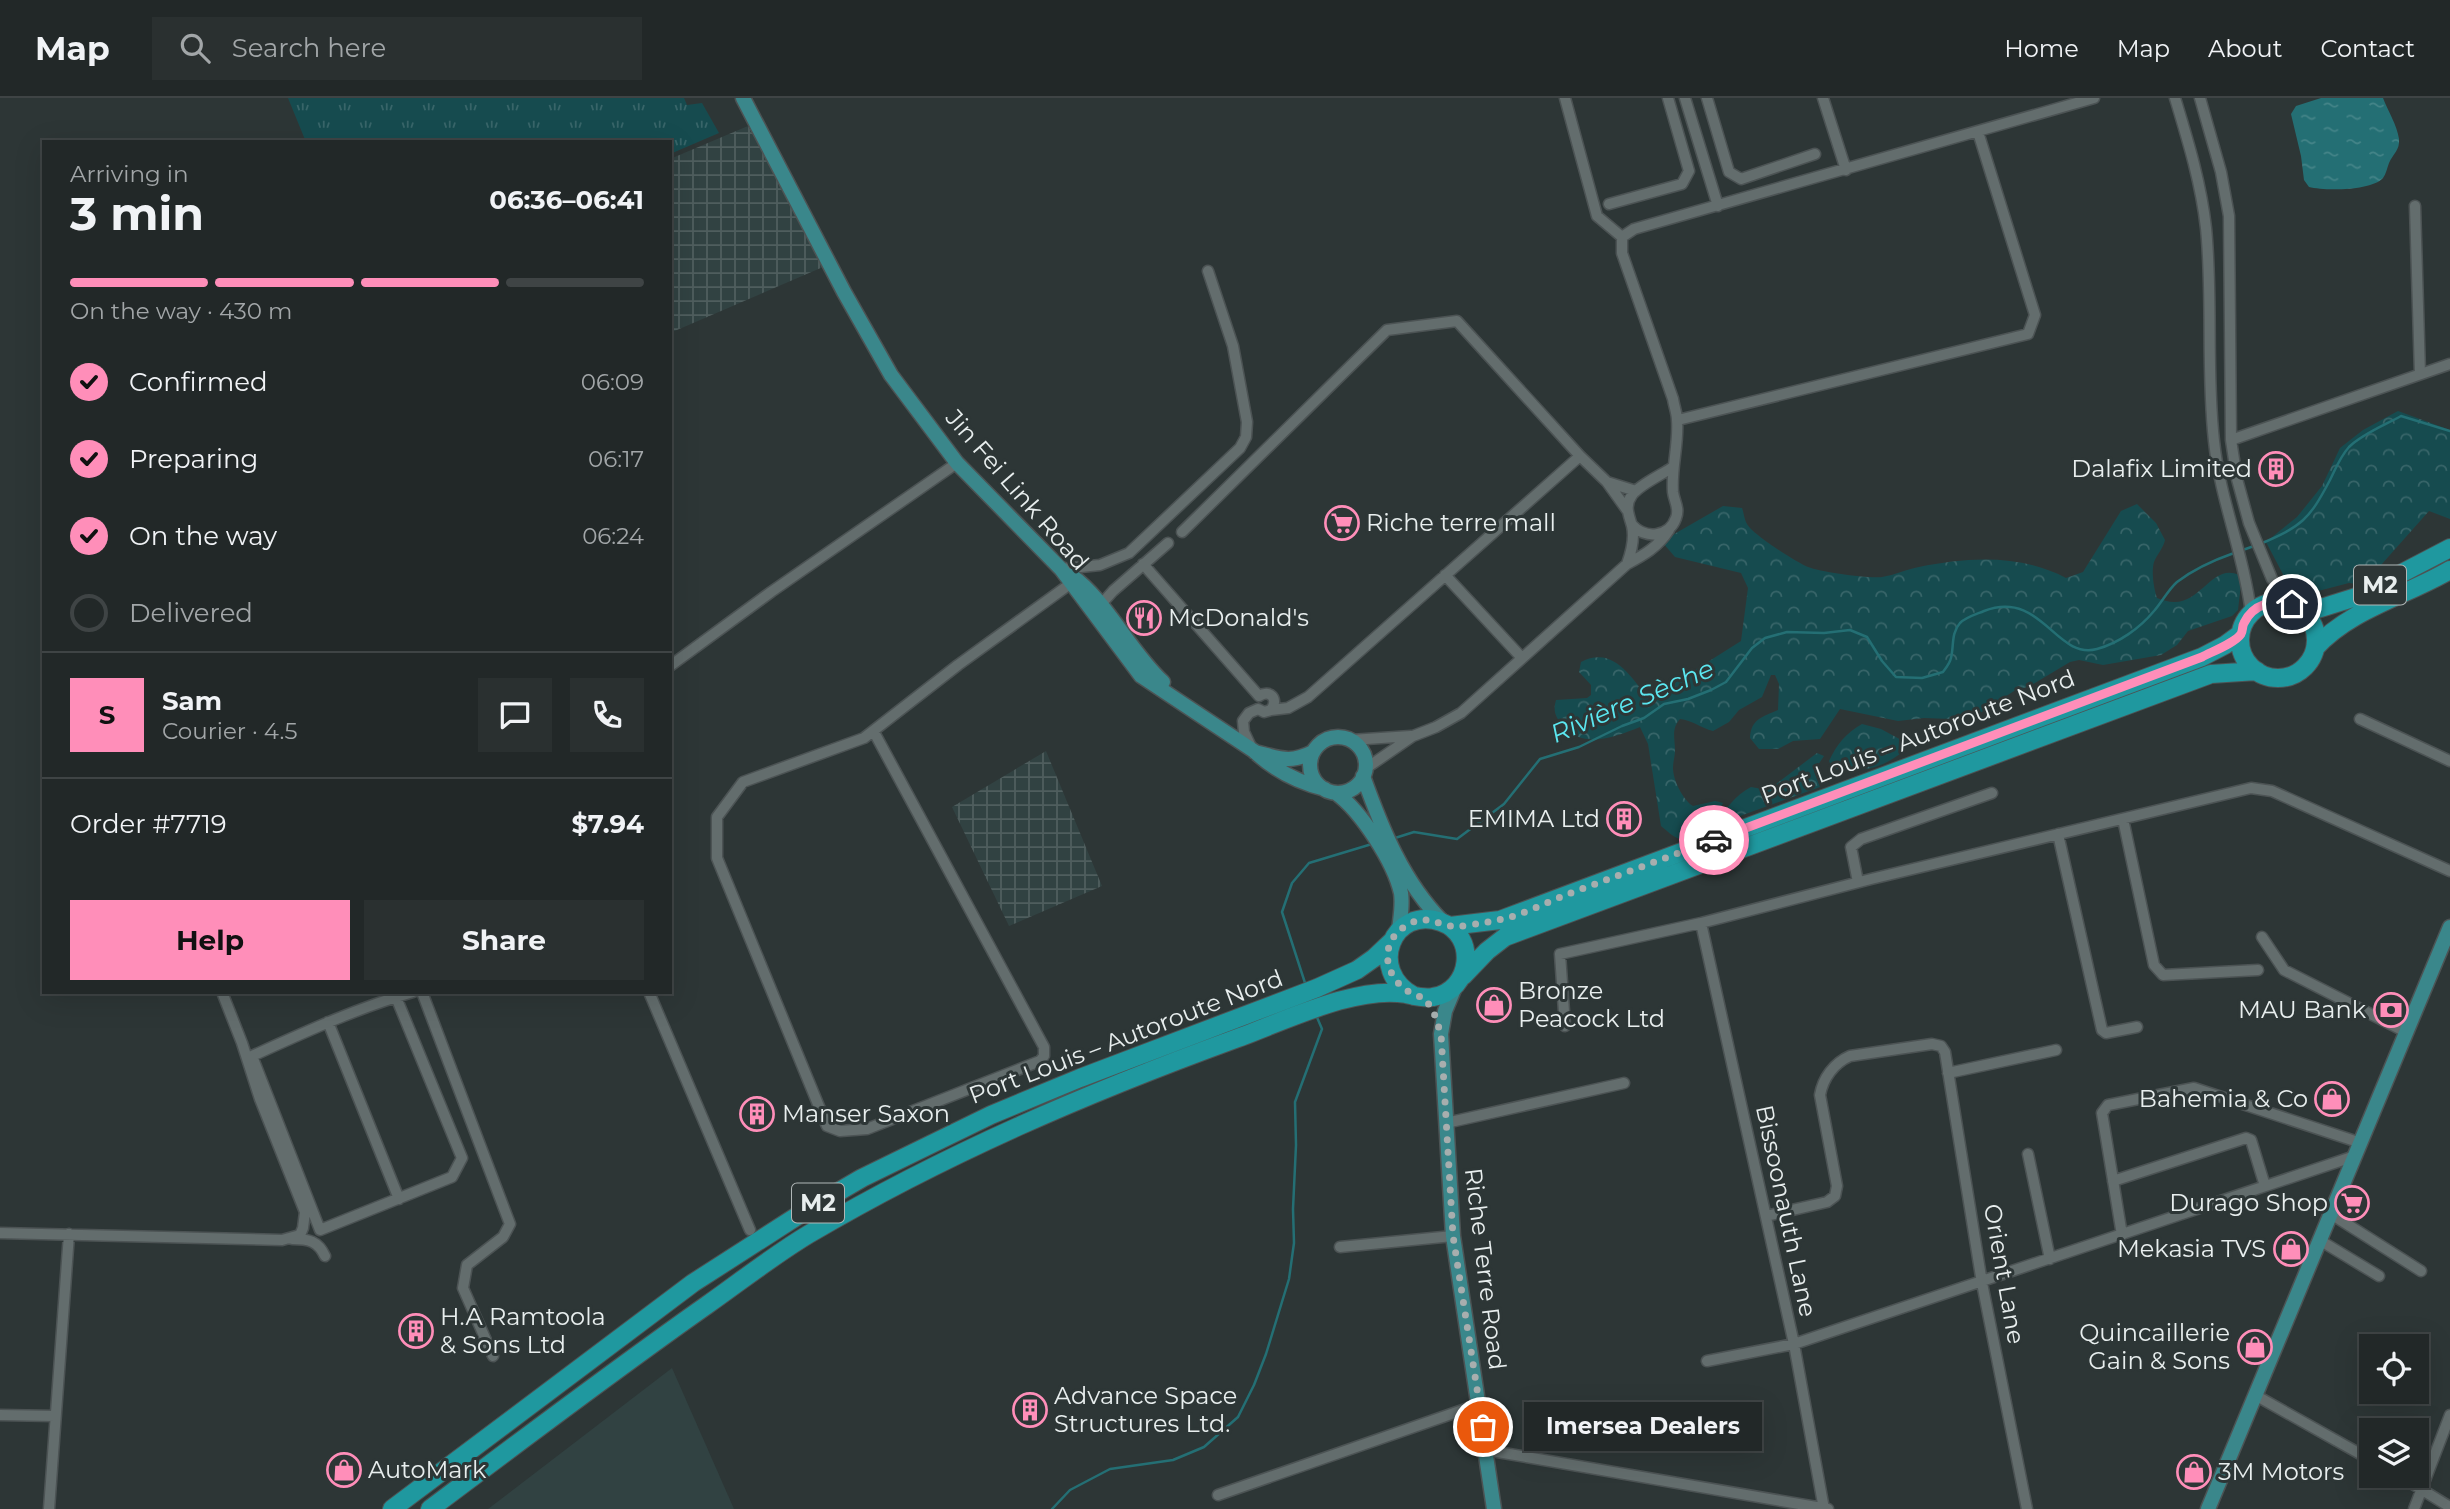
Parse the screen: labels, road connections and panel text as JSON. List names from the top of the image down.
{
  "streets": {
    "highway": ["M2", "Port Louis – Autoroute Nord"],
    "main road": ["Jin Fei Link Road", "Riche Terre Road"],
    "street": ["Bissoonauth Lane", "Orient Lane"]
  },
  "crossings": [
    ["M2", "Port Louis – Autoroute Nord"],
    ["Bissoonauth Lane", "Orient Lane"]
  ],
  "water": ["Rivière Sèche"],
  "places": {
    "building": [
      "Dalafix Limited",
      "EMIMA Ltd",
      "Manser Saxon",
      "H.A Ramtoola & Sons Ltd",
      "Advance Space Structures Ltd."
    ],
    "supermarket": ["Riche terre mall", "Durago Shop"],
    "restaurant": ["McDonald's"],
    "shop": [
      "Bronze Peacock Ltd",
      "Bahemia & Co",
      "Mekasia TVS",
      "Quincaillerie Gain & Sons",
      "AutoMark",
      "3M Motors"
    ],
    "bank": ["MAU Bank"],
    "other": ["Imersea Dealers"]
  },
  "page": {
    "header": "Map",
    "search": "Search here",
    "nav": [
      "Home",
      "Map",
      "About",
      "Contact"
    ],
    "heading": ["3 min", "Arriving in", "06:36–06:41"],
    "panel": [
      "Sam",
      "Courier · 4.5",
      "Order #7719",
      "$7.94"
    ],
    "bar": "On the way · 430 m",
    "list": [
      ["Confirmed", "06:09"],
      ["Preparing", "06:17"],
      ["On the way", "06:24"],
      "Delivered"
    ],
    "round": "S",
    "buttons": ["Help", "Share"],
    "bubble": "Imersea Dealers"
  }
}
